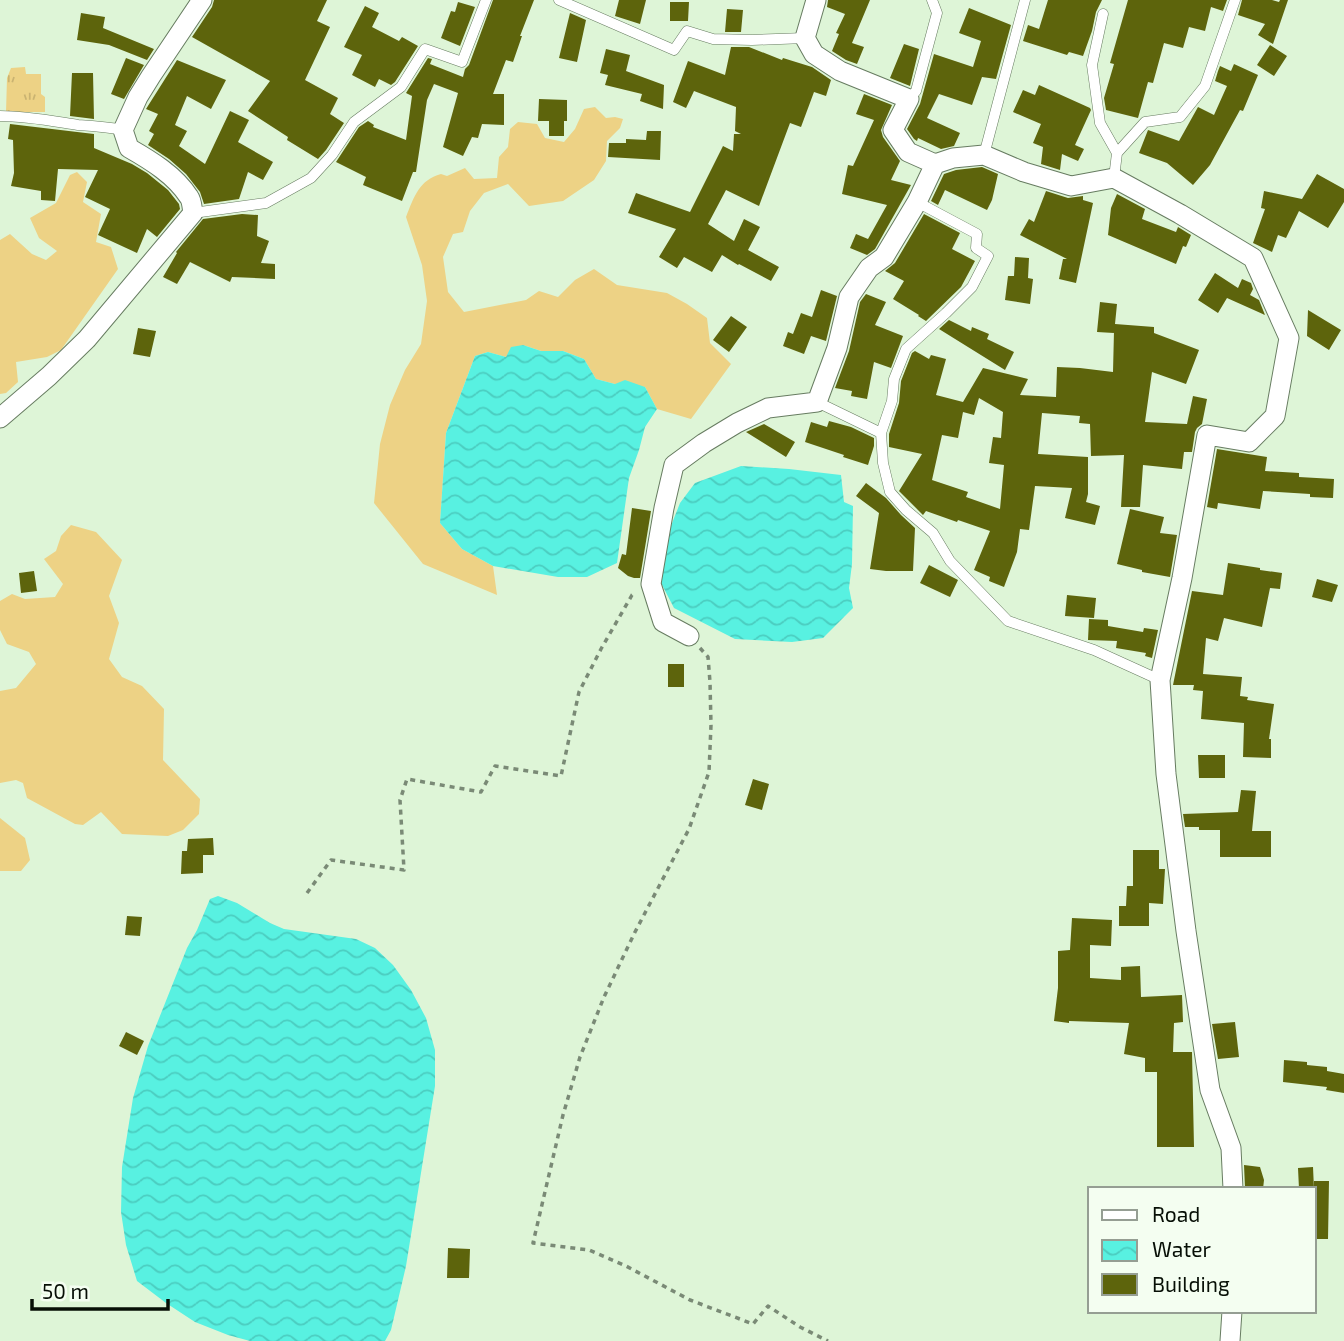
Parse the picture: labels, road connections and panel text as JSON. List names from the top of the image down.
{
  "legend": ["Road", "Water", "Building"],
  "scale_bar": "50 m"
}
